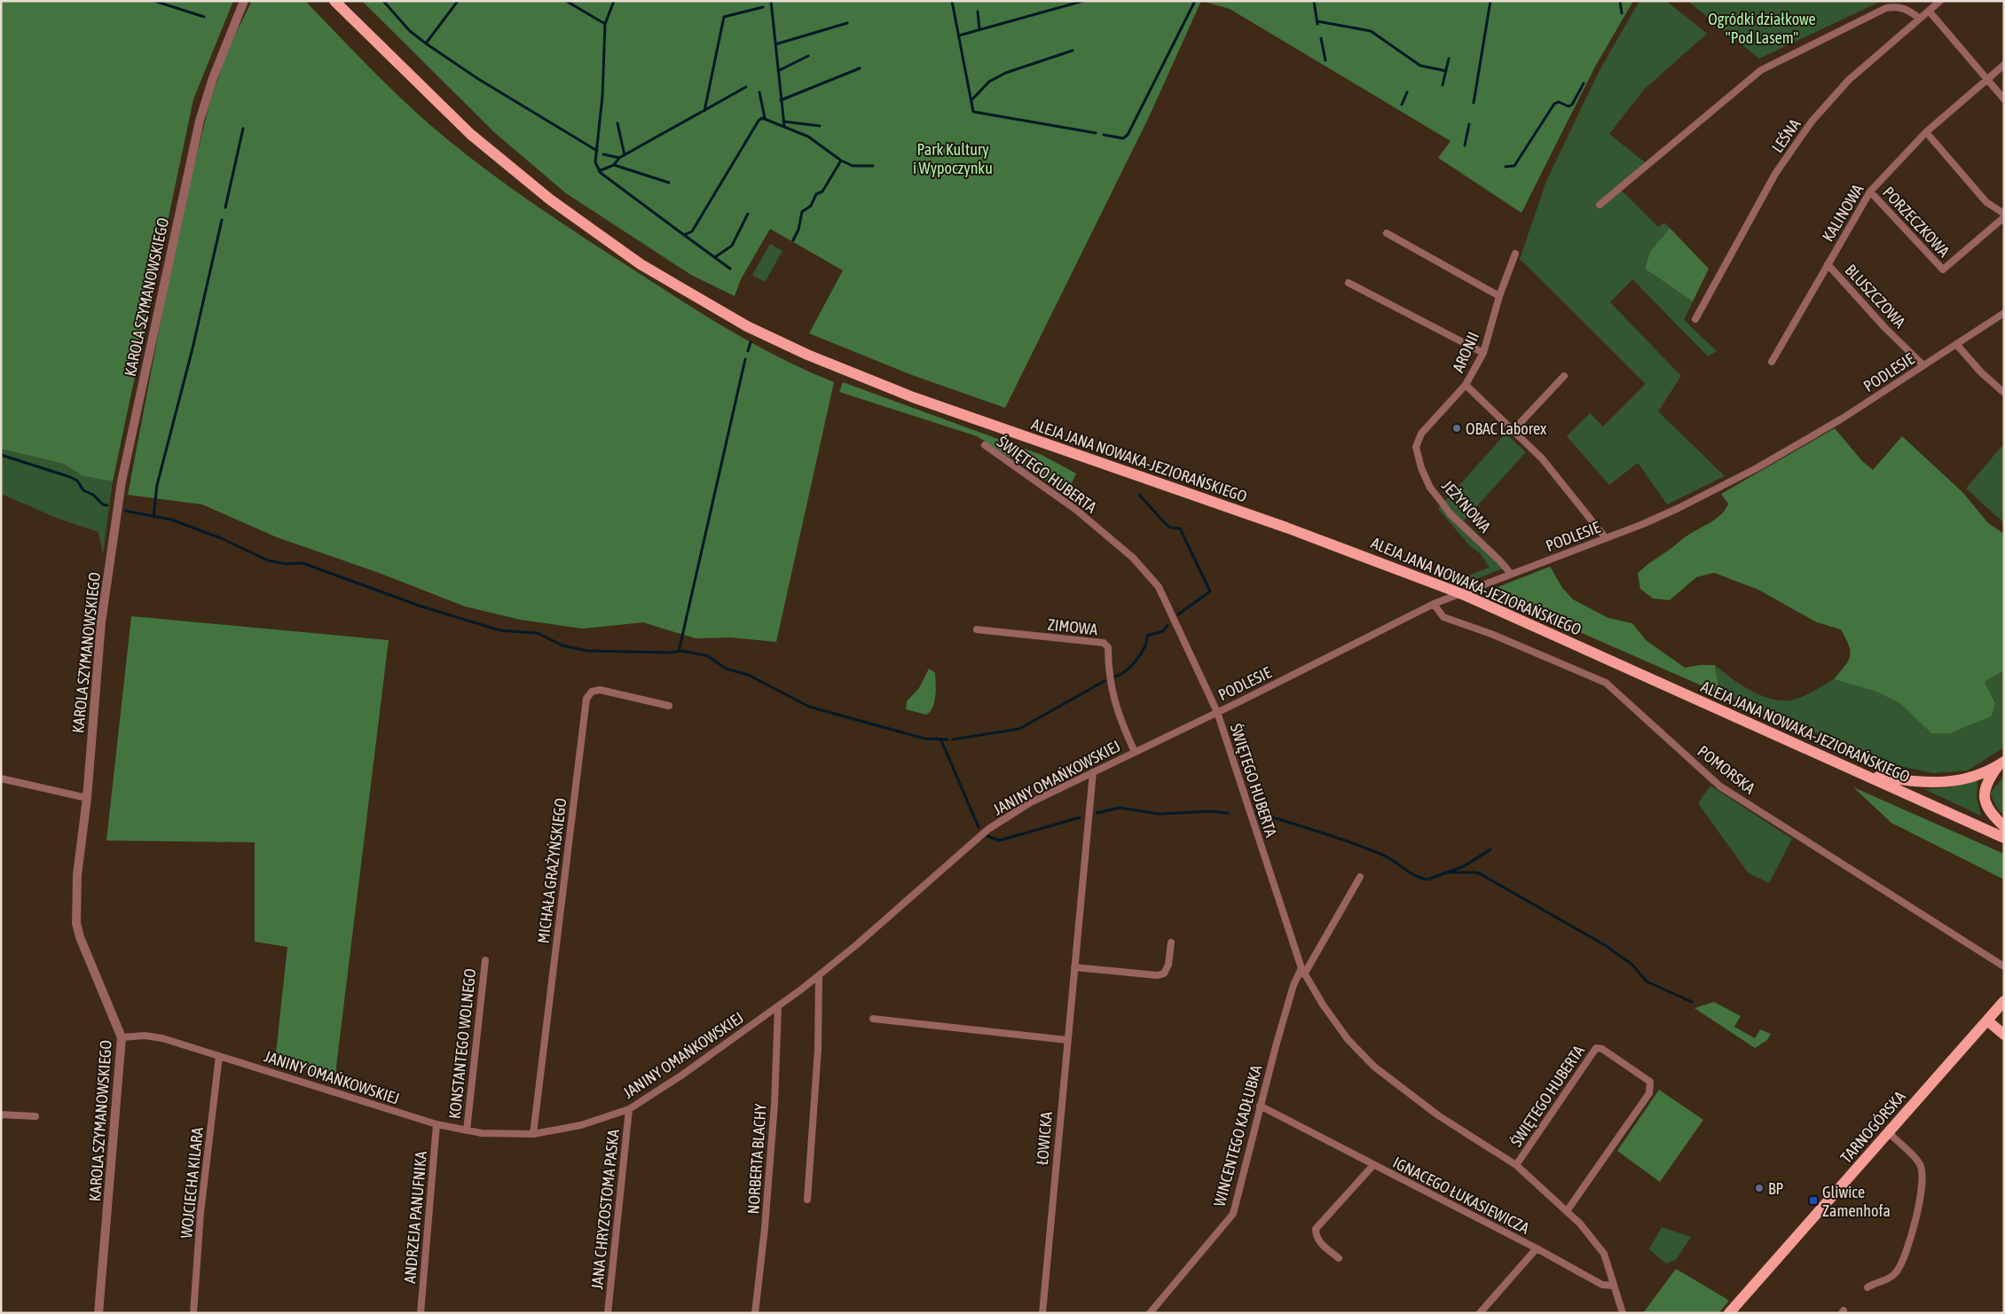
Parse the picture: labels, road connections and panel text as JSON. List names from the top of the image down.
{
  "streets": {
    "main road": ["ALEJA JANA NOWAKA-JEZIORAŃSKIEGO", "TARNOGÓRSKA"],
    "street": [
      "LEŚNA",
      "KALINOWA",
      "PORZECZKOWA",
      "BLUSZCZOWA",
      "KAROLA SZYMANOWSKIEGO",
      "ARONII",
      "PODLESIE",
      "ŚWIĘTEGO HUBERTA",
      "JEŻYNOWA",
      "ZIMOWA",
      "POMORSKA",
      "JANINY OMAŃKOWSKIEJ",
      "MICHAŁA GRAŻYŃSKIEGO",
      "KONSTANTEGO WOLNEGO",
      "WINCENTEGO KADŁUBKA",
      "ŁOWICKA",
      "NORBERTA BLACHY",
      "WOJCIECHA KILARA",
      "IGNACEGO ŁUKASIEWICZA",
      "JANA CHRYZOSTOMA PASKA",
      "ANDRZEJA PANUFNIKA"
    ]
  },
  "crossings": [
    ["KALINOWA", "PORZECZKOWA"],
    ["KALINOWA", "BLUSZCZOWA"],
    ["BLUSZCZOWA", "PODLESIE"],
    ["KAROLA SZYMANOWSKIEGO", "JANINY OMAŃKOWSKIEJ"],
    ["ARONII", "JEŻYNOWA"],
    ["PODLESIE", "ŚWIĘTEGO HUBERTA"],
    ["PODLESIE", "JEŻYNOWA"],
    ["PODLESIE", "ZIMOWA"],
    ["PODLESIE", "POMORSKA"],
    ["PODLESIE", "JANINY OMAŃKOWSKIEJ"],
    ["ŚWIĘTEGO HUBERTA", "WINCENTEGO KADŁUBKA"],
    ["ŚWIĘTEGO HUBERTA", "IGNACEGO ŁUKASIEWICZA"],
    ["ZIMOWA", "JANINY OMAŃKOWSKIEJ"],
    ["JANINY OMAŃKOWSKIEJ", "MICHAŁA GRAŻYŃSKIEGO"],
    ["JANINY OMAŃKOWSKIEJ", "KONSTANTEGO WOLNEGO"],
    ["JANINY OMAŃKOWSKIEJ", "ŁOWICKA"],
    ["JANINY OMAŃKOWSKIEJ", "NORBERTA BLACHY"],
    ["JANINY OMAŃKOWSKIEJ", "WOJCIECHA KILARA"],
    ["JANINY OMAŃKOWSKIEJ", "JANA CHRYZOSTOMA PASKA"],
    ["JANINY OMAŃKOWSKIEJ", "ANDRZEJA PANUFNIKA"],
    ["WINCENTEGO KADŁUBKA", "IGNACEGO ŁUKASIEWICZA"]
  ],
  "parks": ["Ogródki działkowe \"Pod Lasem\"", "Park Kultury i Wypoczynku"],
  "places": {
    "other": ["OBAC Laborex", "BP"],
    "transit": ["Gliwice Zamenhofa"]
  }
}
